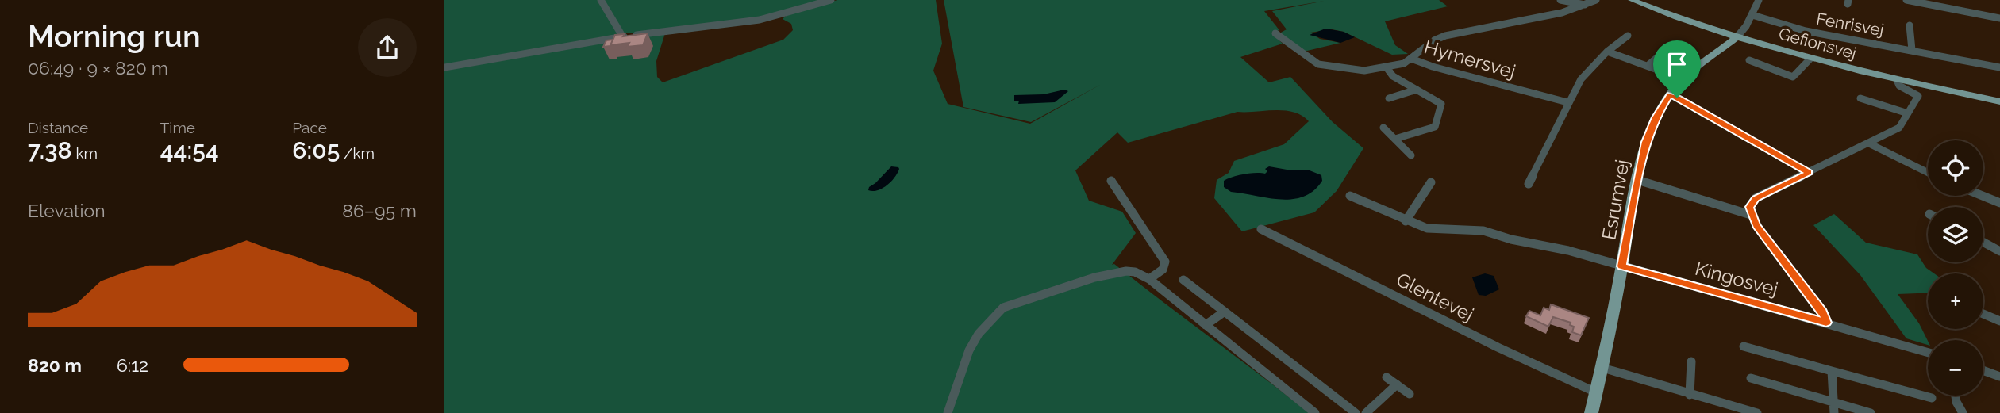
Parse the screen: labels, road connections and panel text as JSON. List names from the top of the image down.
{
  "streets": {
    "main road": ["Gefionsvej", "Esrumvej"],
    "street": [
      "Fenrisvej",
      "Hymersvej",
      "Kingosvej",
      "Glentevej"
    ]
  },
  "crossings": [
    ["Fenrisvej", "Esrumvej"],
    ["Gefionsvej", "Esrumvej"],
    ["Esrumvej", "Kingosvej"],
    ["Esrumvej", "Glentevej"]
  ],
  "page": {
    "heading": ["Morning run", "06:49 · 9 × 820 m"],
    "stats": [
      ["Distance", "7.38 km"],
      ["Time", "44:54"],
      ["Pace", "6:05 /km"]
    ],
    "map_buttons": ["+", "−"],
    "chart": ["Elevation", "86–95 m"],
    "list": [
      {
        "name": "820 m",
        "note": "6:12"
      }
    ]
  }
}
